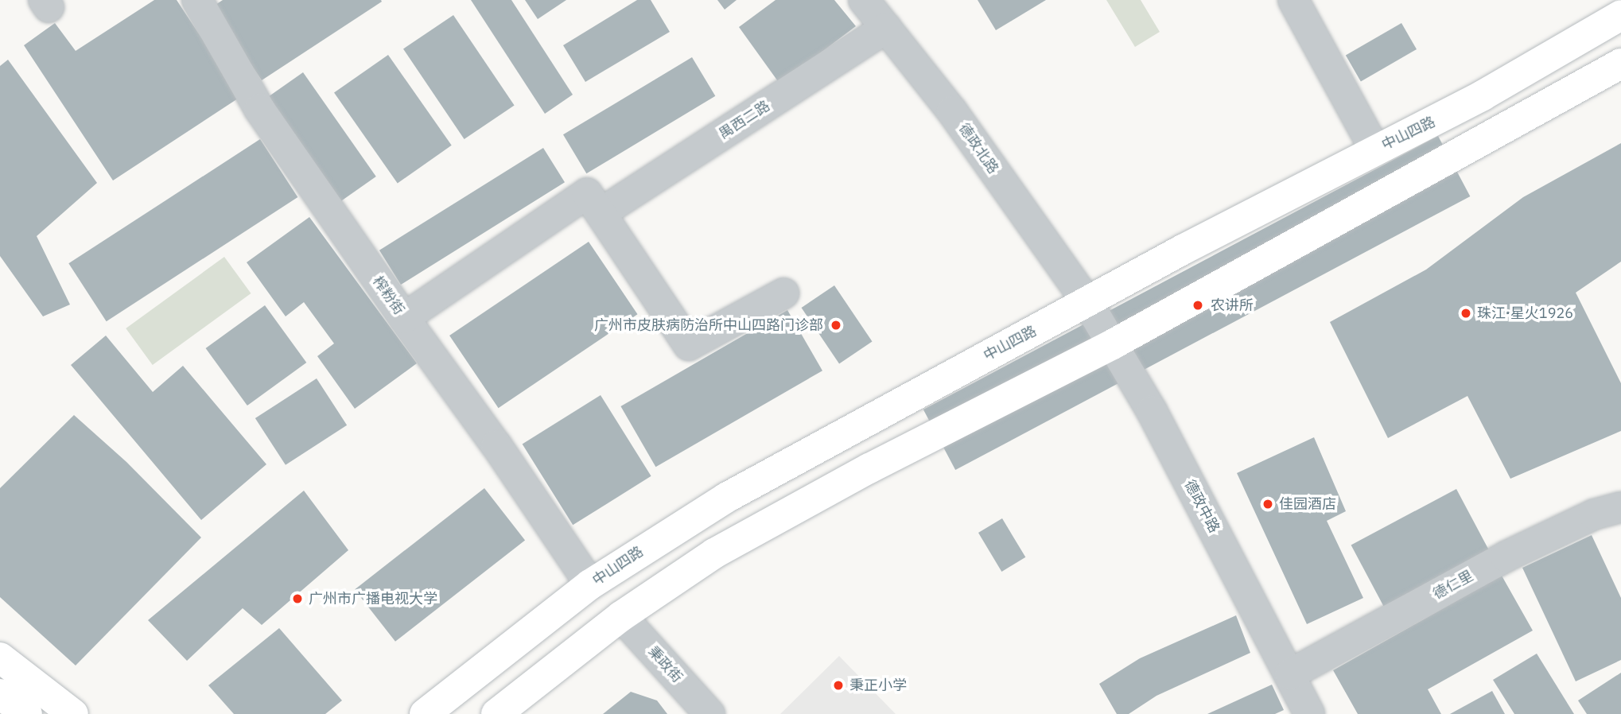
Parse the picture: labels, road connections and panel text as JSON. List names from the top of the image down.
{
  "streets": {
    "main road": ["中山四路"],
    "street": [
      "禺西二路",
      "德政北路",
      "榨粉街",
      "德政中路",
      "德仁里",
      "秉政街"
    ]
  },
  "crossings": [
    ["禺西二路", "德政北路"],
    ["中山四路", "德政北路"],
    ["中山四路", "榨粉街"],
    ["中山四路", "德政中路"],
    ["德政北路", "德政中路"],
    ["德政中路", "德仁里"]
  ],
  "places": [
    "农讲所",
    "珠江·星火1926",
    "广州市皮肤病防治所中山四路门诊部",
    "佳园酒店",
    "广州市广播电视大学",
    "秉正小学"
  ]
}
